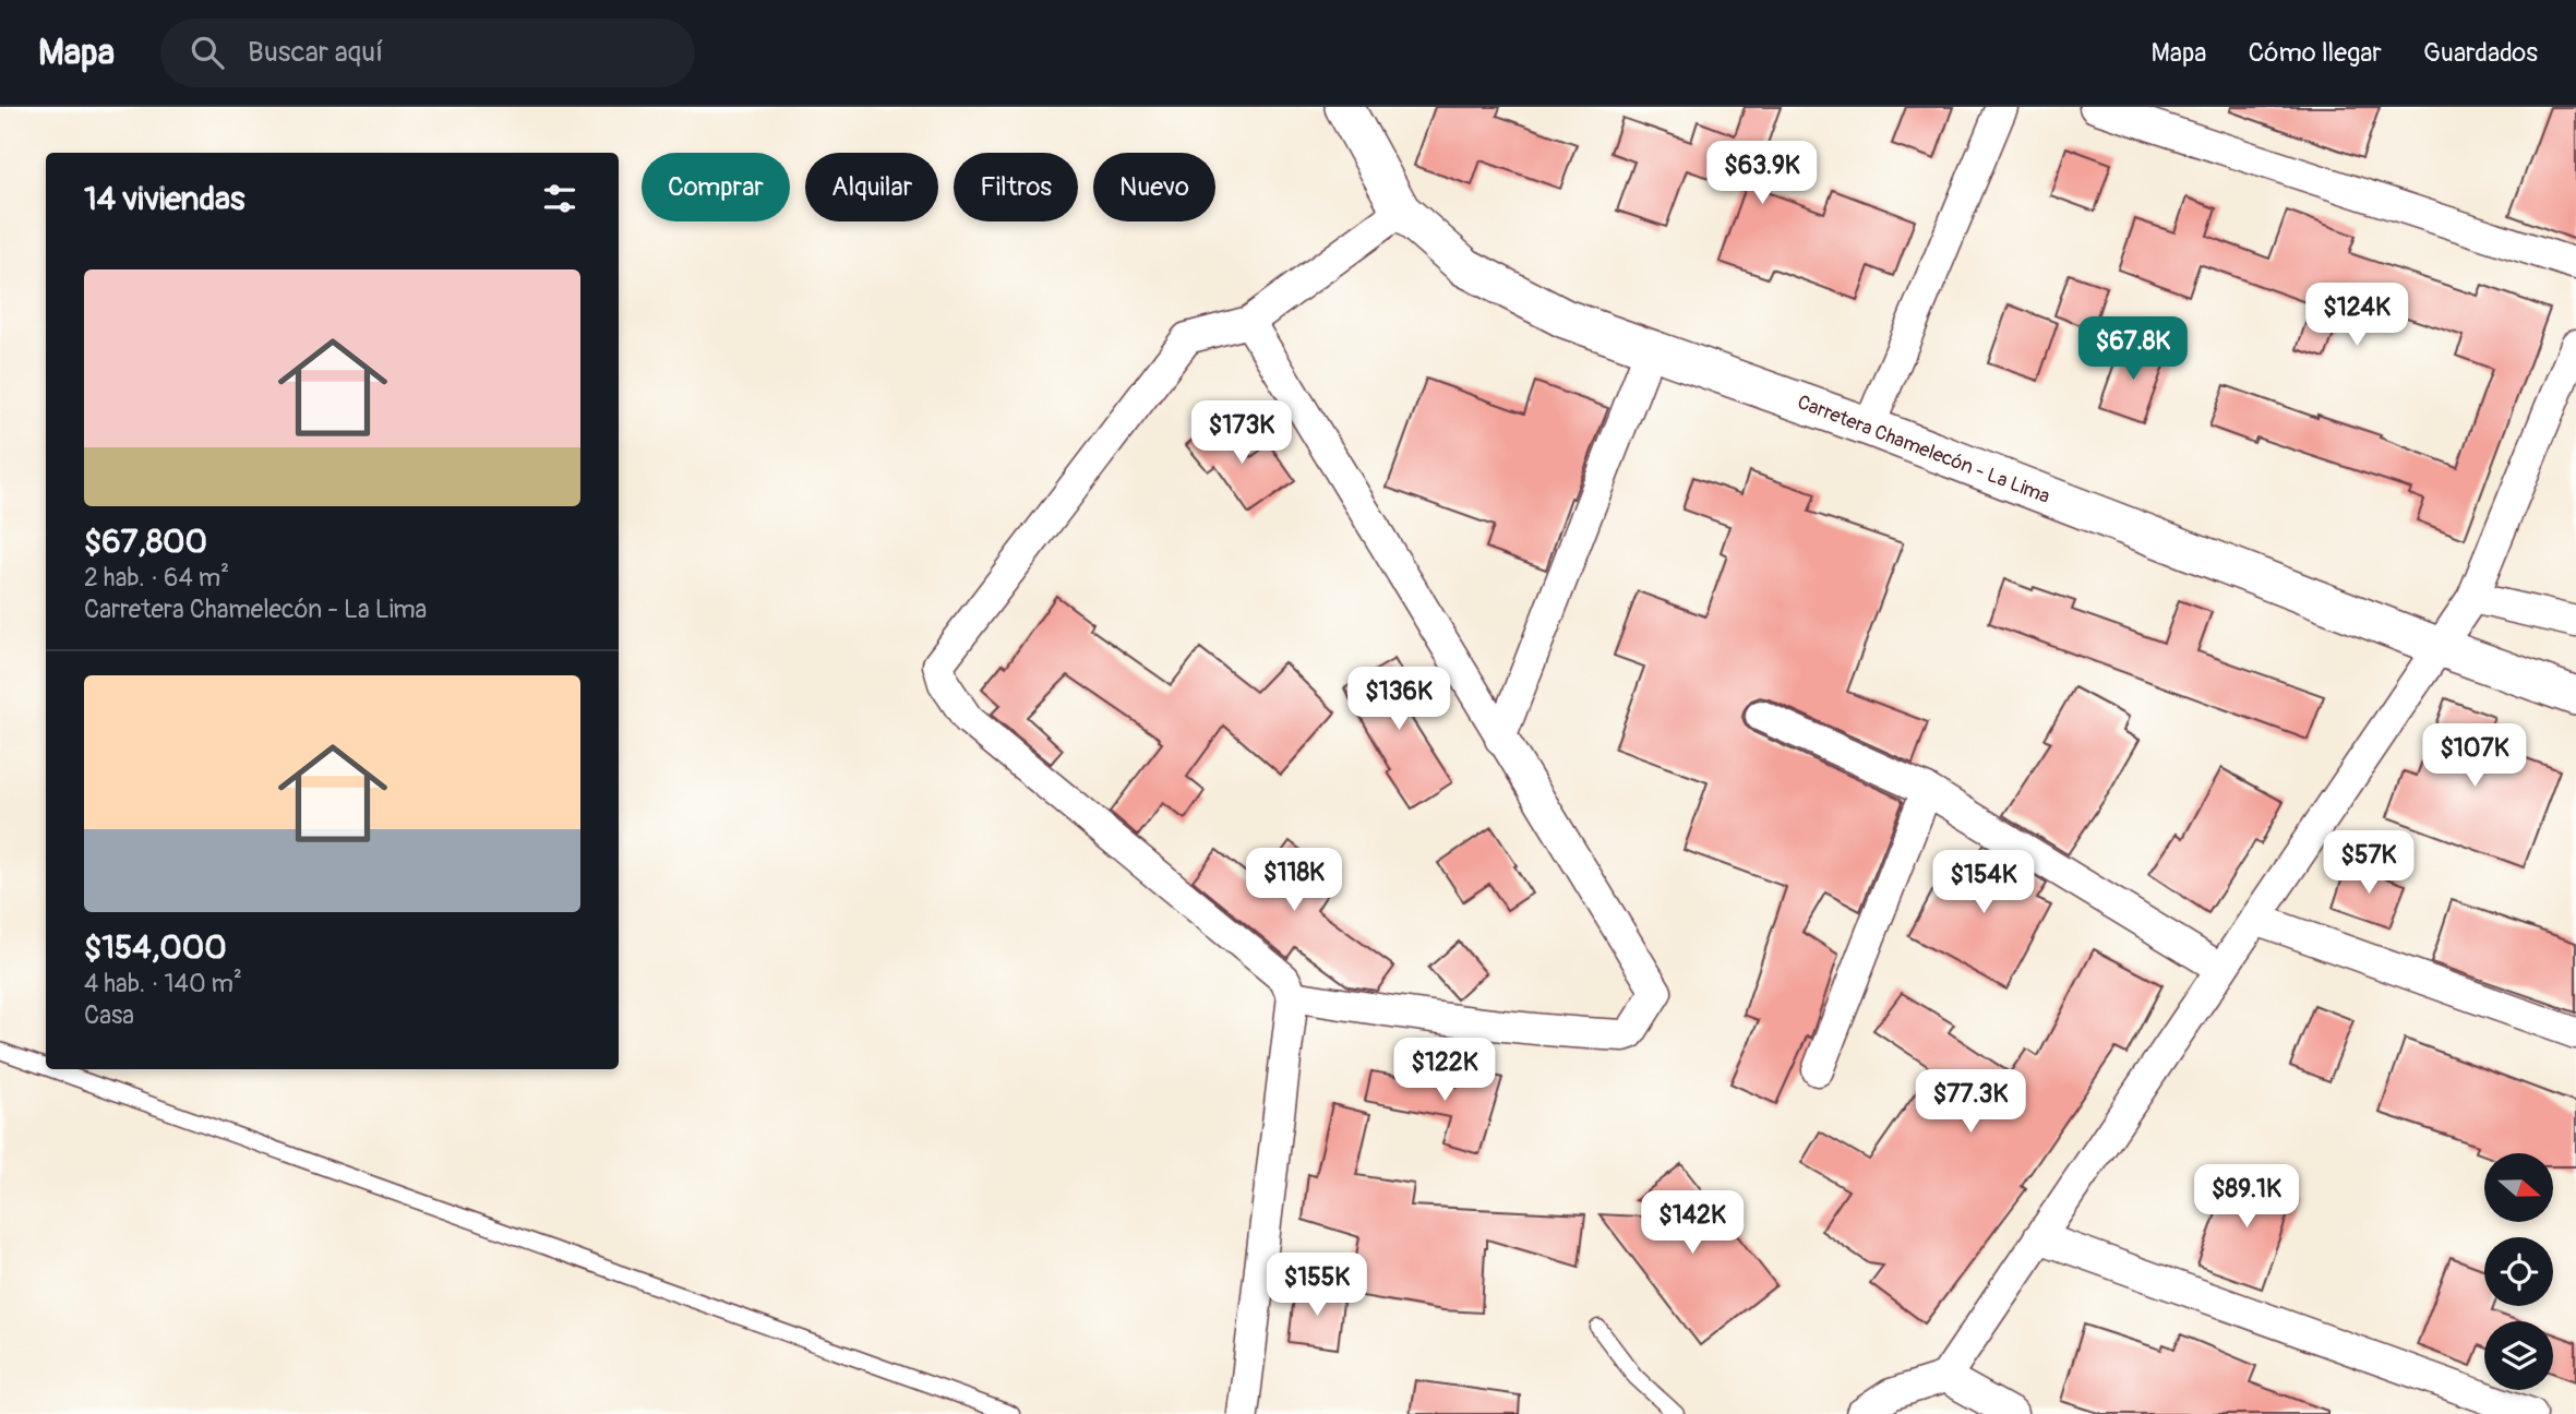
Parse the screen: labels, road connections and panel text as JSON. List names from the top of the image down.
{
  "streets": {
    "street": ["Carretera Chamelecón - La Lima"]
  },
  "north": "right",
  "page": {
    "header": "Mapa",
    "search": "Buscar aquí",
    "nav": ["Mapa", "Cómo llegar", "Guardados"],
    "price": [
      "$63.9K",
      "$124K",
      "$67.8K",
      "$173K",
      "$136K",
      "$107K",
      "$57K",
      "$118K",
      "$154K",
      "$122K",
      "$77.3K",
      "$89.1K",
      "$142K",
      "$155K"
    ],
    "chip": [
      "Comprar",
      "Alquilar",
      "Filtros",
      "Nuevo"
    ],
    "heading": "14 viviendas",
    "list": [
      {
        "name": "$67,800",
        "note": "2 hab. · 64 m² · Carretera Chamelecón - La Lima"
      },
      {
        "name": "$154,000",
        "note": "4 hab. · 140 m² · Casa"
      }
    ]
  }
}
